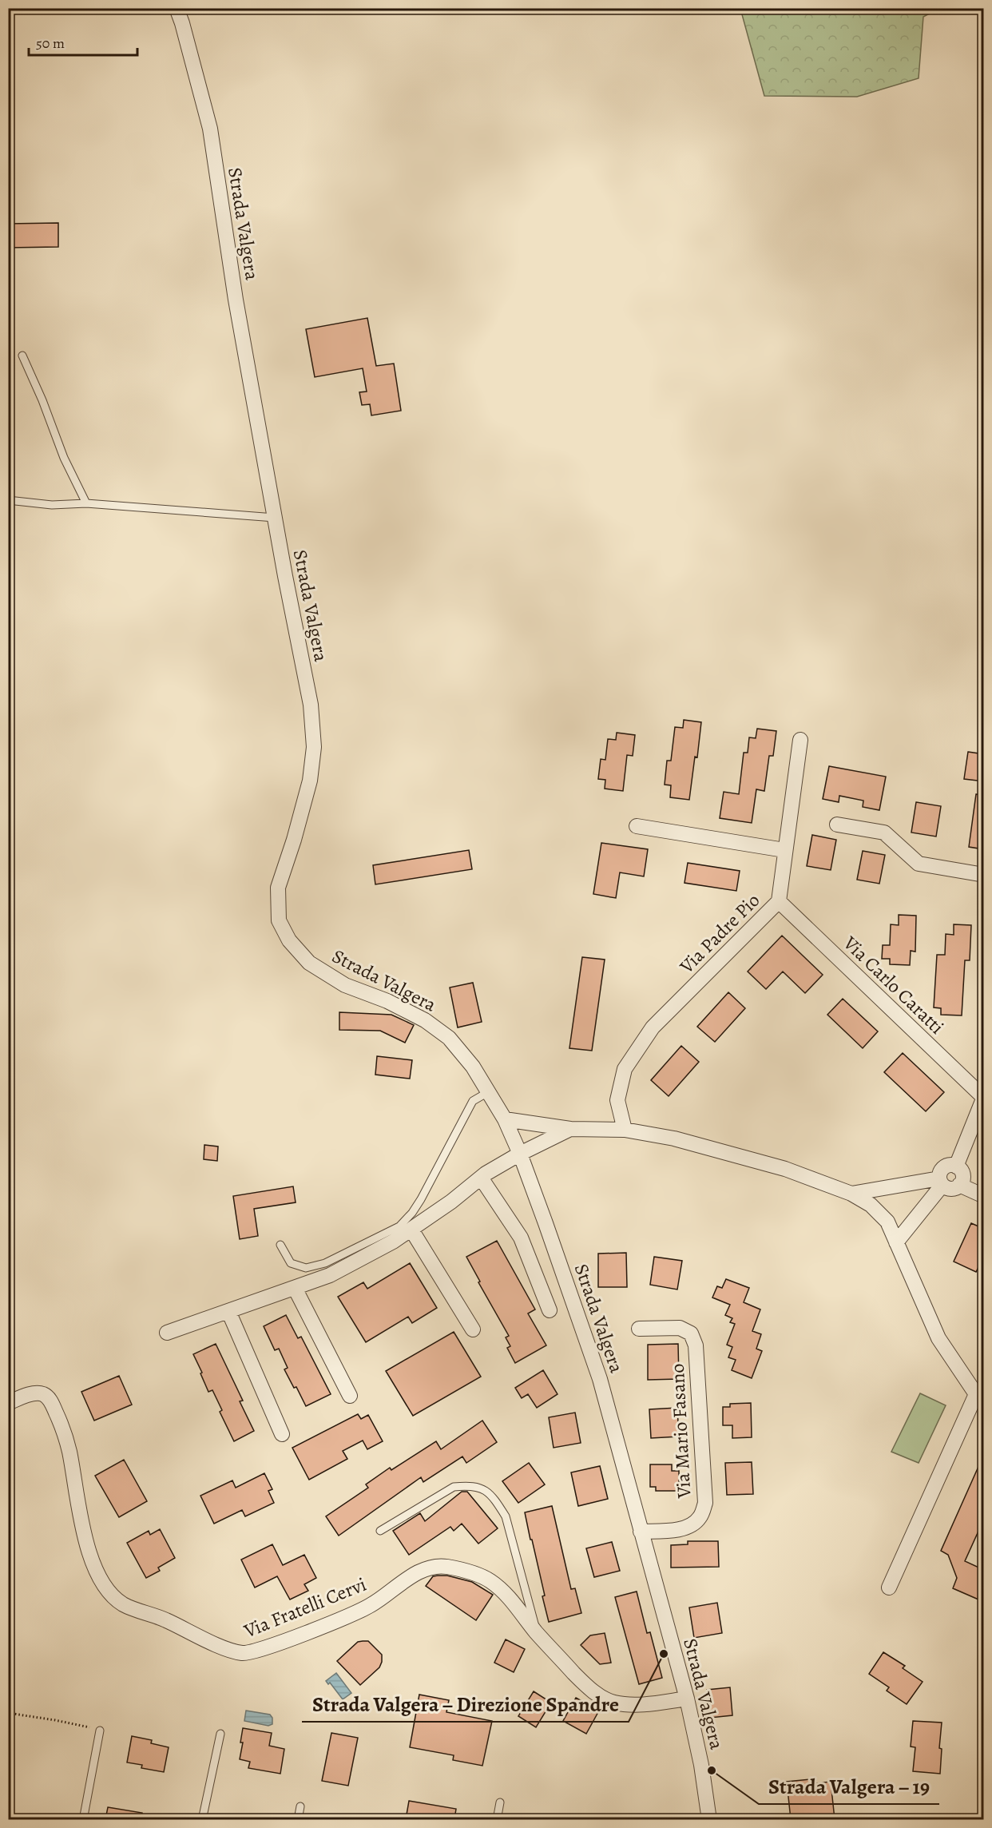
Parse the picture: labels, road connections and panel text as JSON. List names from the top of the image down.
{
  "streets": {
    "street": [
      "Strada Valgera",
      "Via Padre Pio",
      "Via Carlo Caratti",
      "Via Mario Fasano",
      "Via Fratelli Cervi"
    ]
  },
  "crossings": [
    ["Strada Valgera", "Via Mario Fasano"],
    ["Strada Valgera", "Via Fratelli Cervi"],
    ["Via Padre Pio", "Via Carlo Caratti"]
  ],
  "places": ["Strada Valgera – Direzione Spandre", "Strada Valgera – 19"],
  "scale_bar": "50 m"
}
